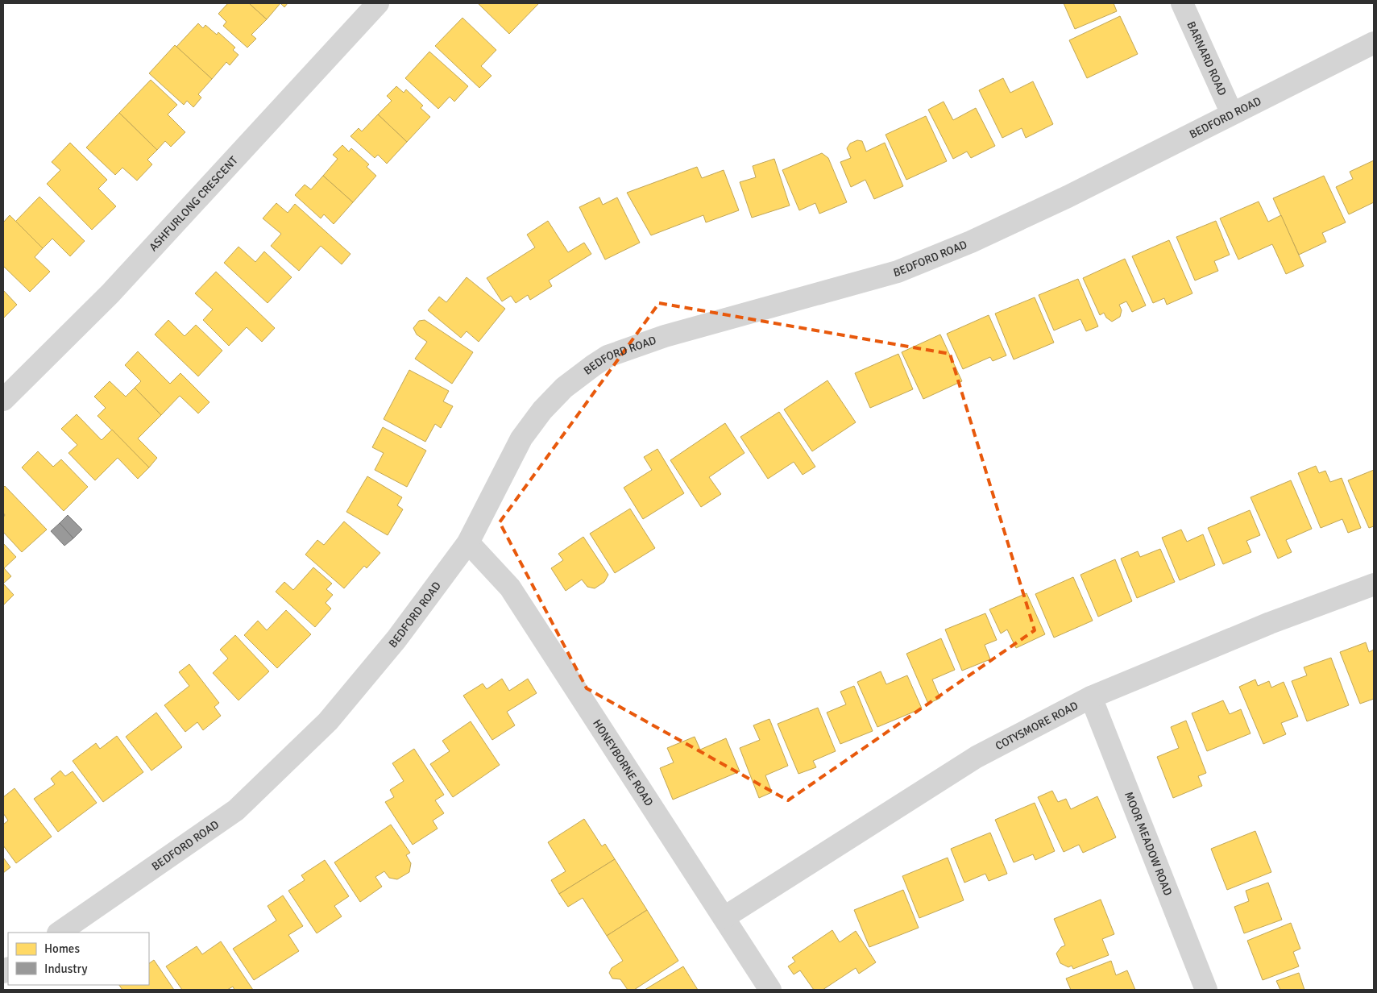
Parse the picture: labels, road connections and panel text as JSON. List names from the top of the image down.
{
  "streets": {
    "street": [
      "BARNARD ROAD",
      "BEDFORD ROAD",
      "ASHFURLONG CRESCENT",
      "COTYSMORE ROAD",
      "HONEYBORNE ROAD",
      "MOOR MEADOW ROAD"
    ]
  },
  "crossings": [
    ["BARNARD ROAD", "BEDFORD ROAD"],
    ["BEDFORD ROAD", "HONEYBORNE ROAD"],
    ["COTYSMORE ROAD", "HONEYBORNE ROAD"],
    ["COTYSMORE ROAD", "MOOR MEADOW ROAD"]
  ],
  "legend": ["Homes", "Industry"]
}
